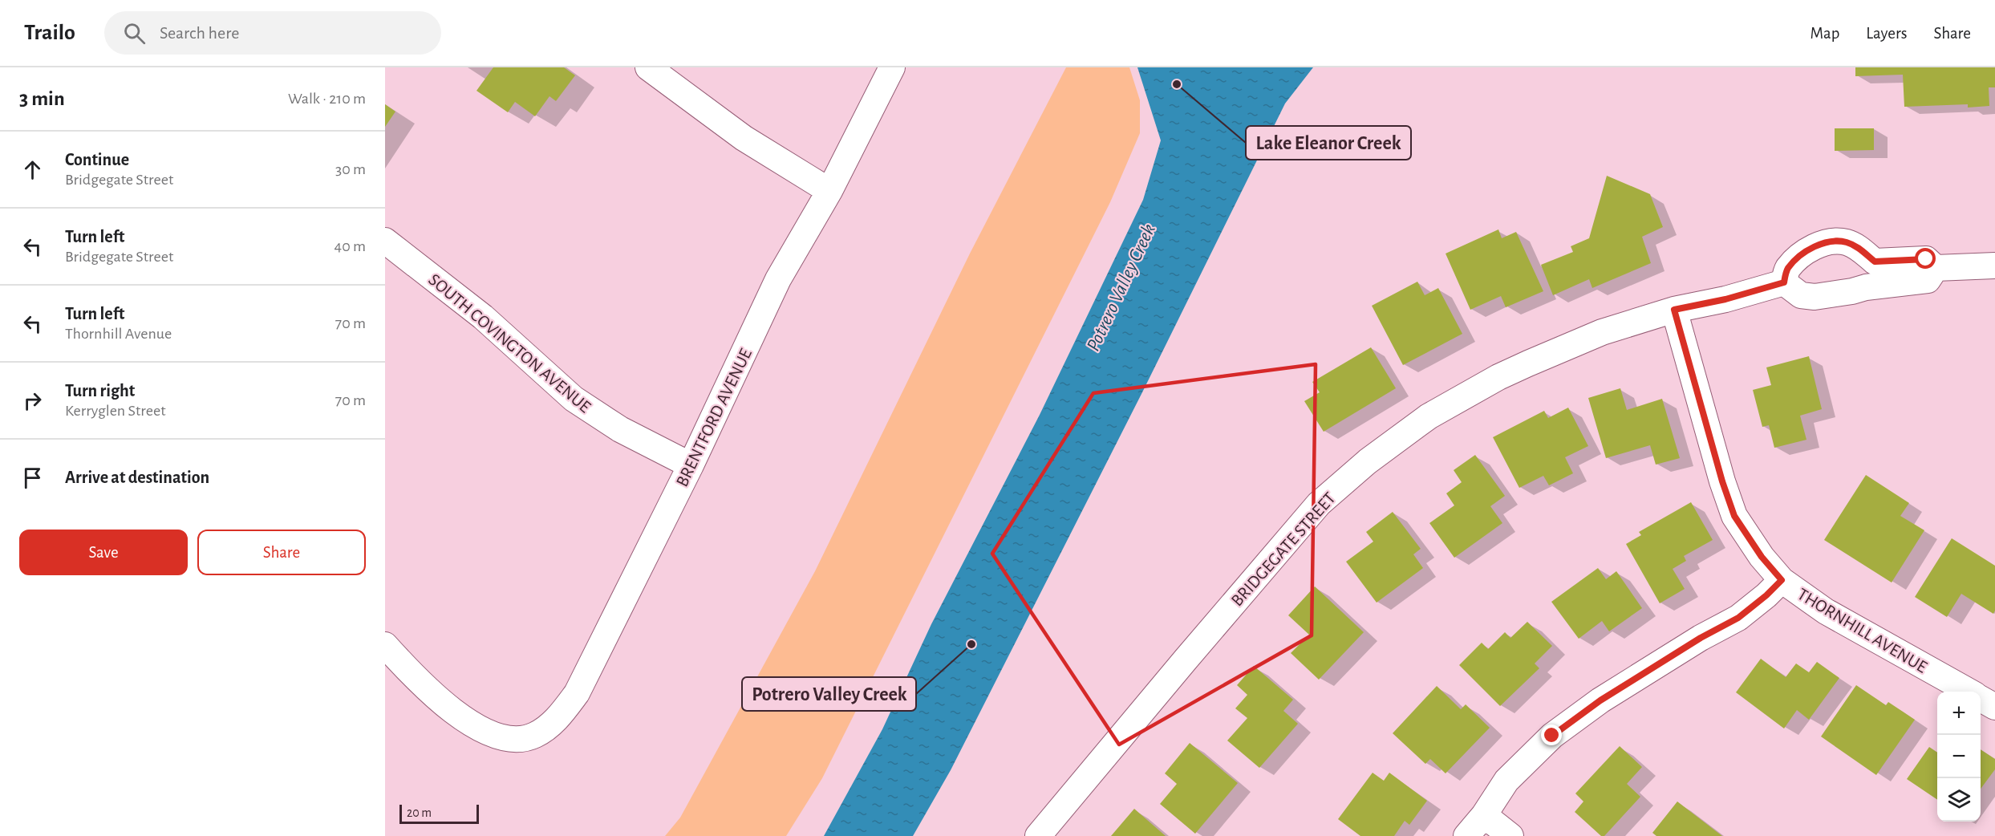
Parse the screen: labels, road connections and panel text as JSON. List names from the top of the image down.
{
  "streets": {
    "street": [
      "SOUTH COVINGTON AVENUE",
      "BRENTFORD AVENUE",
      "BRIDGEGATE STREET",
      "THORNHILL AVENUE"
    ]
  },
  "crossings": [
    ["SOUTH COVINGTON AVENUE", "BRENTFORD AVENUE"],
    ["BRIDGEGATE STREET", "THORNHILL AVENUE"]
  ],
  "water": ["Potrero Valley Creek"],
  "places": ["Lake Eleanor Creek", "Potrero Valley Creek"],
  "scale_bar": "20 m",
  "page": {
    "header": "Trailo",
    "search": "Search here",
    "nav": ["Map", "Layers", "Share"],
    "heading": ["3 min", "Walk · 210 m"],
    "list": [
      ["Continue", "Bridgegate Street", "30 m"],
      ["Turn left", "Bridgegate Street", "40 m"],
      ["Turn left", "Thornhill Avenue", "70 m"],
      ["Turn right", "Kerryglen Street", "70 m"],
      "Arrive at destination"
    ],
    "buttons": ["Save", "Share"],
    "map_buttons": ["+", "−"],
    "scale": "20 m"
  }
}
